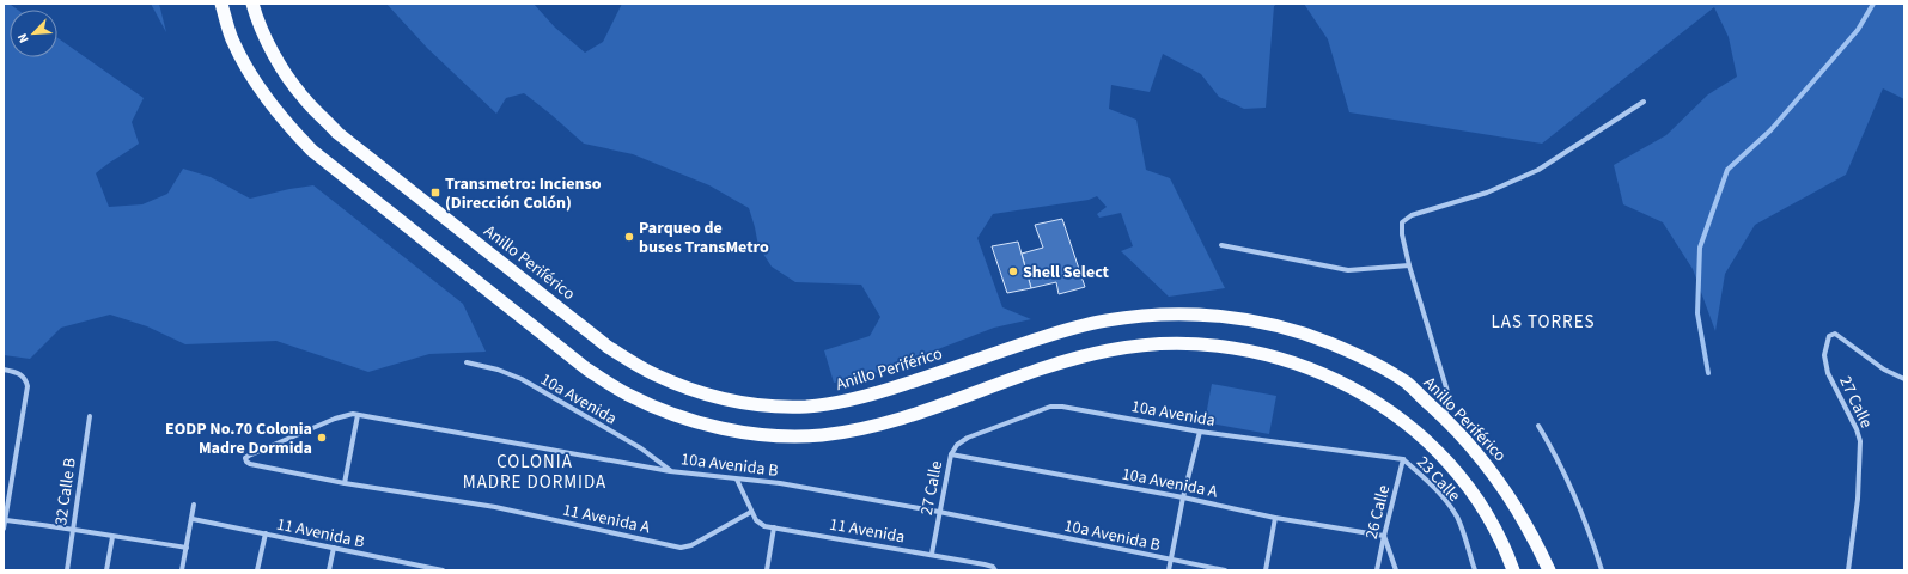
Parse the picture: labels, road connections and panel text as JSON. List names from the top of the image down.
{
  "streets": {
    "highway": ["Anillo Periférico"],
    "street": [
      "10a Avenida",
      "27 Calle",
      "10a Avenida B",
      "23 Calle",
      "10a Avenida A",
      "32 Calle B",
      "26 Calle",
      "11 Avenida A",
      "11 Avenida",
      "11 Avenida B"
    ]
  },
  "crossings": [
    ["10a Avenida", "27 Calle"],
    ["10a Avenida", "10a Avenida B"],
    ["10a Avenida", "23 Calle"],
    ["10a Avenida", "10a Avenida A"],
    ["10a Avenida", "26 Calle"],
    ["27 Calle", "10a Avenida B"],
    ["27 Calle", "10a Avenida A"],
    ["27 Calle", "11 Avenida"],
    ["10a Avenida B", "11 Avenida A"],
    ["23 Calle", "26 Calle"],
    ["10a Avenida A", "26 Calle"],
    ["11 Avenida A", "11 Avenida"]
  ],
  "districts": ["LAS TORRES", "COLONIA MADRE DORMIDA"],
  "places": {
    "transit": ["Transmetro: Incienso (Dirección Colón)"],
    "other": ["Parqueo de buses TransMetro", "Shell Select", "EODP No.70 Colonia Madre Dormida"]
  },
  "north": "bottom left"
}
